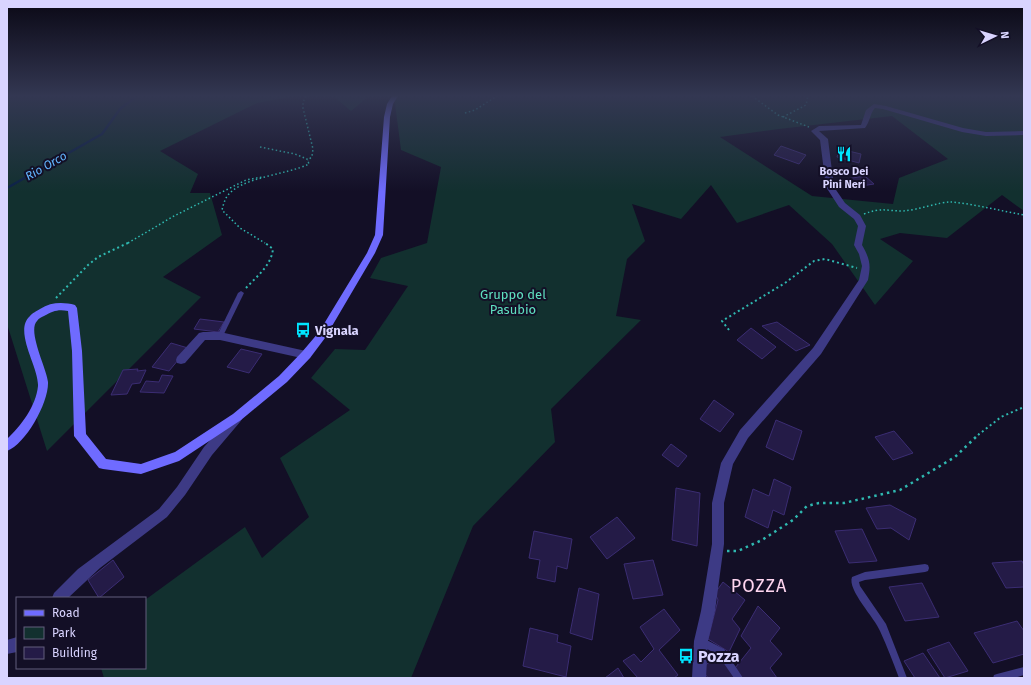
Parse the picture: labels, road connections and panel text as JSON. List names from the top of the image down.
{
  "districts": ["POZZA"],
  "water": ["Rio Orco"],
  "parks": ["Gruppo del Pasubio"],
  "places": {
    "restaurant": ["Bosco Dei Pini Neri"],
    "bus stop": ["Vignala", "Pozza"]
  },
  "legend": ["Road", "Park", "Building"],
  "north": "right"
}
